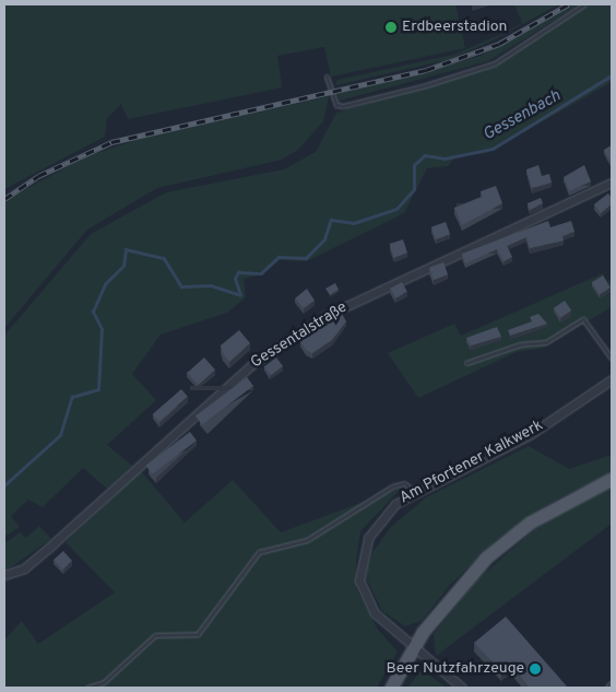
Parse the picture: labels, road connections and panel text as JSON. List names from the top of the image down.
{
  "streets": {
    "street": ["Gessentalstraße", "Am Pfortener Kalkwerk"]
  },
  "water": ["Gessenbach"],
  "places": ["Erdbeerstadion", "Beer Nutzfahrzeuge"]
}
